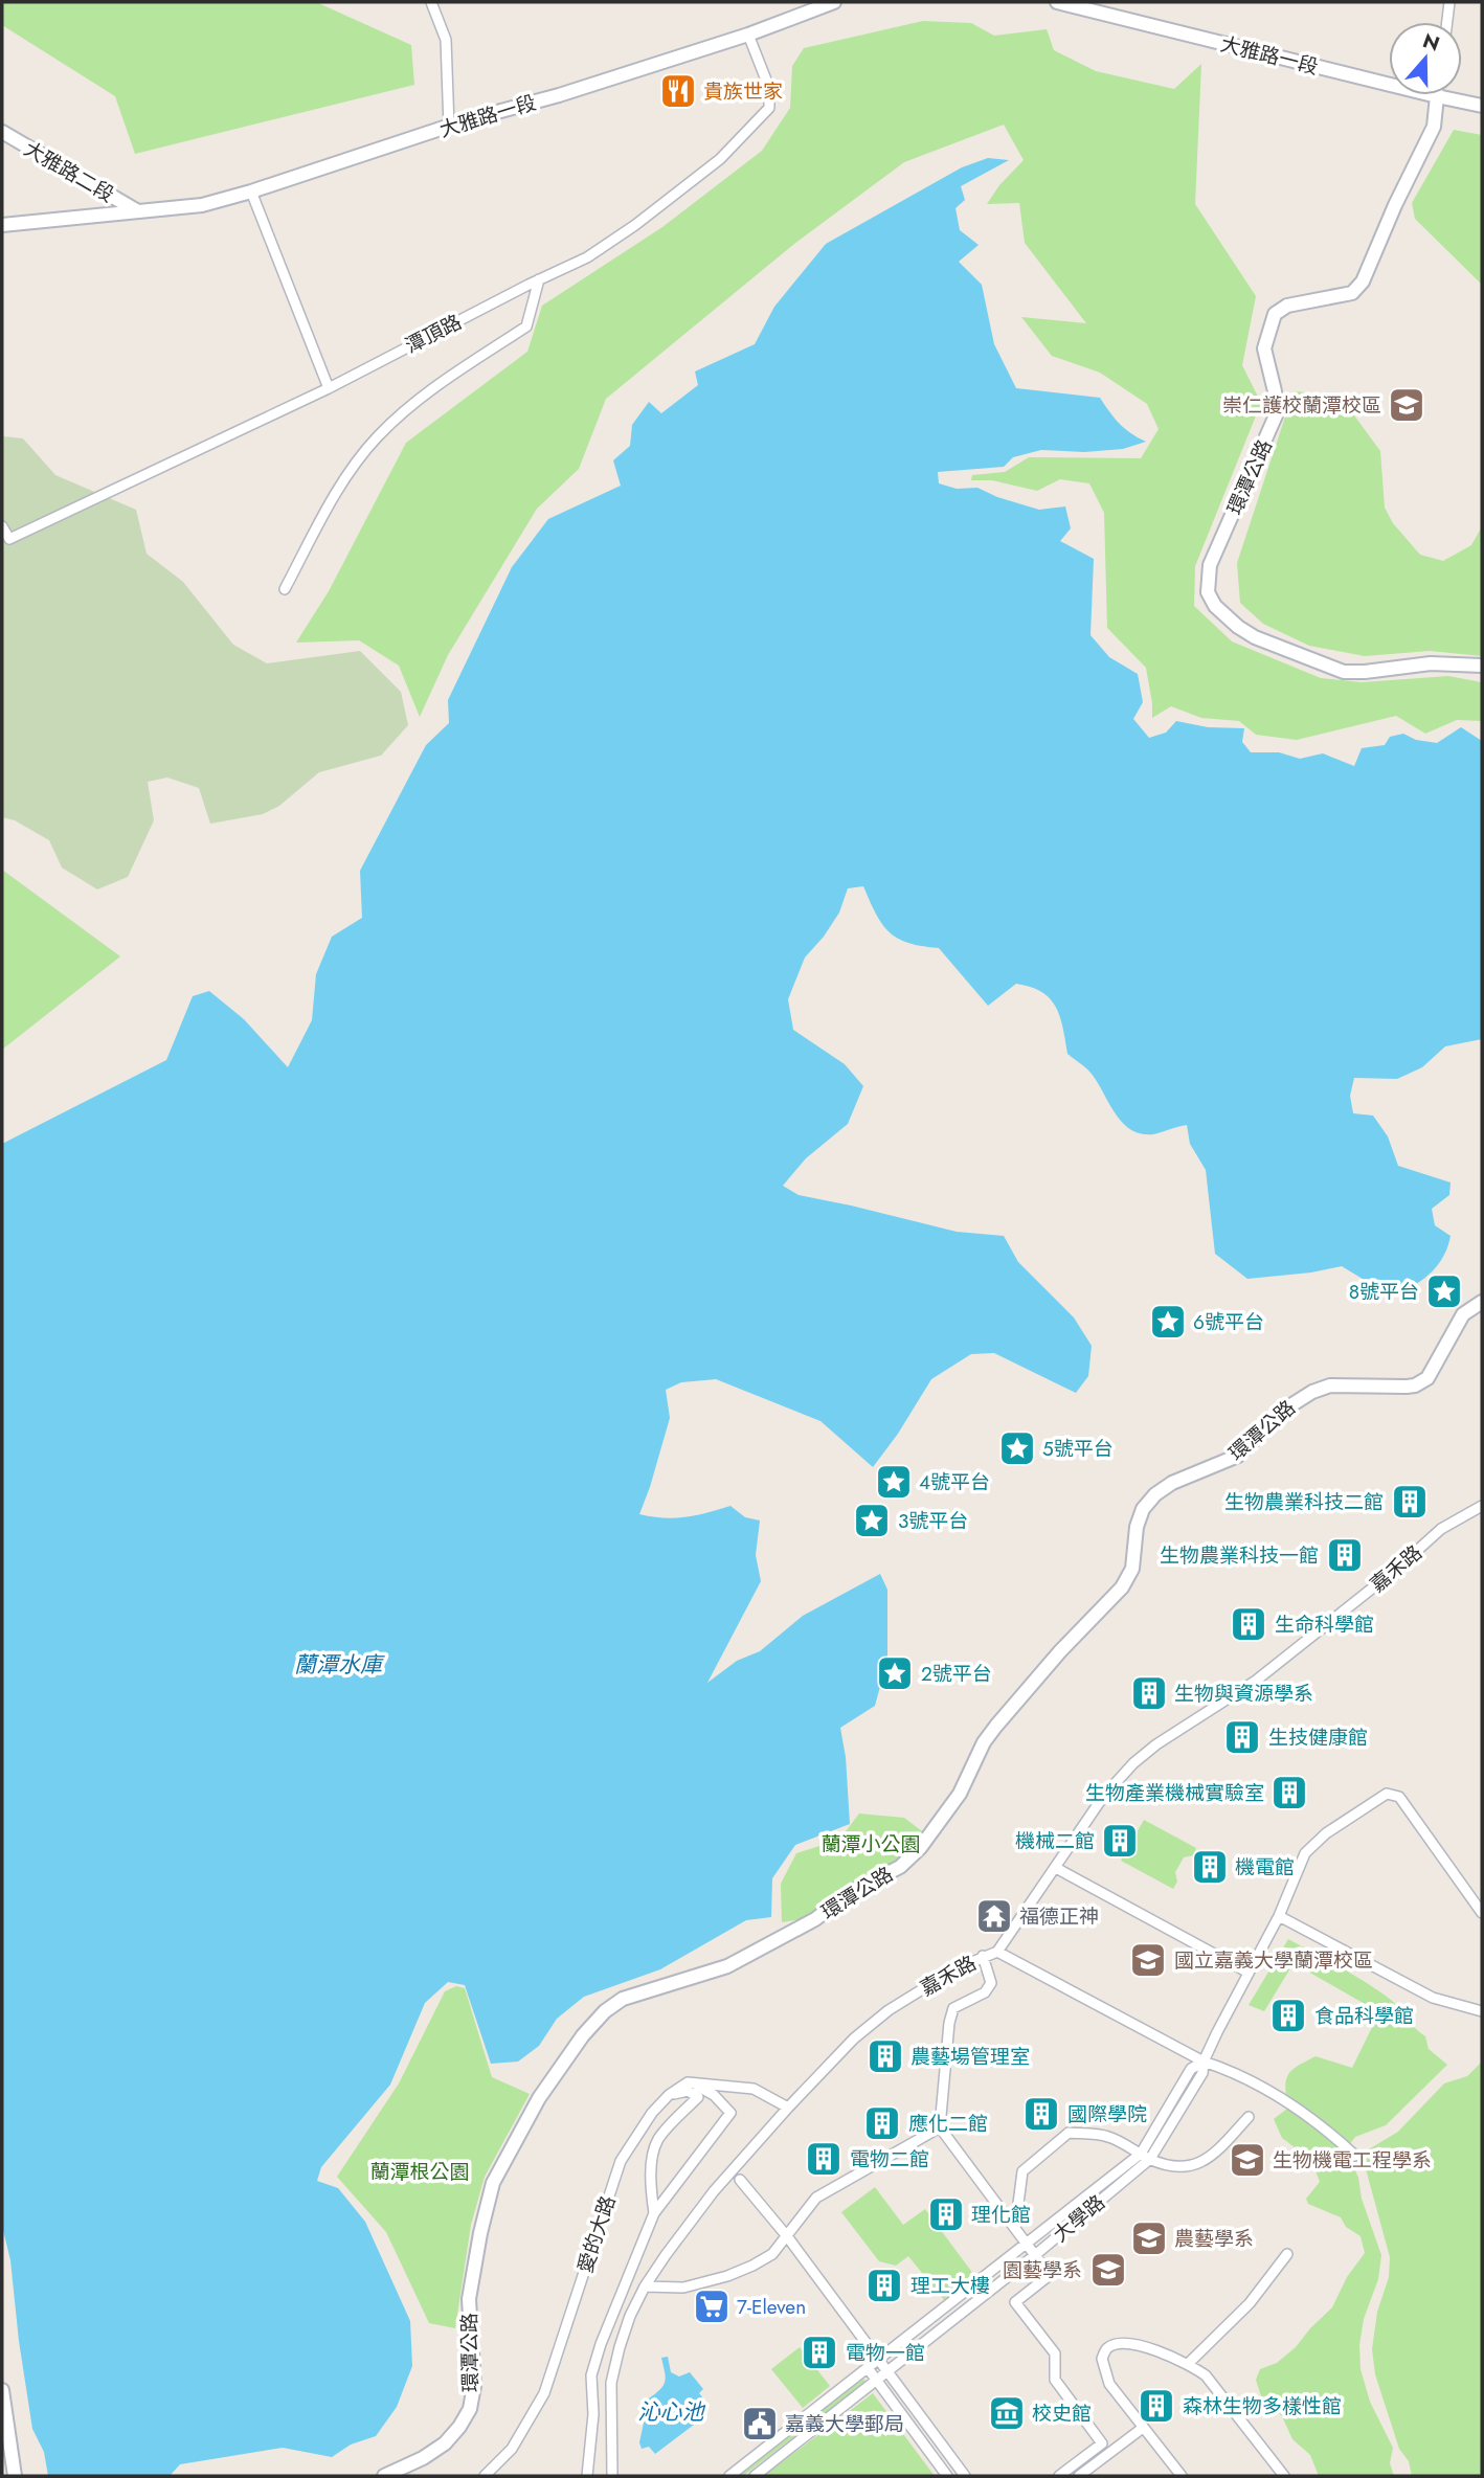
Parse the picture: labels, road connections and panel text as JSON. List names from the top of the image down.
{
  "streets": {
    "street": [
      "大雅路一段",
      "大雅路二段",
      "潭頂路",
      "環潭公路",
      "嘉禾路",
      "大學路",
      "愛的大路"
    ]
  },
  "crossings": [
    ["大雅路一段", "大雅路二段"],
    ["大雅路一段", "潭頂路"],
    ["大雅路一段", "環潭公路"]
  ],
  "water": ["蘭潭水庫", "沁心池"],
  "parks": ["蘭潭小公園", "蘭潭根公園"],
  "places": {
    "restaurant": ["貴族世家"],
    "school or university": [
      "崇仁護校蘭潭校區",
      "國立嘉義大學蘭潭校區",
      "生物機電工程學系",
      "農藝學系",
      "園藝學系"
    ],
    "place": [
      "8號平台",
      "6號平台",
      "5號平台",
      "4號平台",
      "3號平台",
      "2號平台"
    ],
    "building": [
      "生物農業科技二館",
      "生物農業科技一館",
      "生命科學館",
      "生物與資源學系",
      "生技健康館",
      "生物產業機械實驗室",
      "機械二館",
      "機電館",
      "食品科學館",
      "農藝場管理室",
      "國際學院",
      "應化二館",
      "電物二館",
      "理化館",
      "理工大樓",
      "電物一館",
      "森林生物多樣性館"
    ],
    "temple": ["福德正神"],
    "supermarket": ["7-Eleven"],
    "museum": ["校史館"],
    "public building": ["嘉義大學郵局"]
  },
  "north": "top"
}
